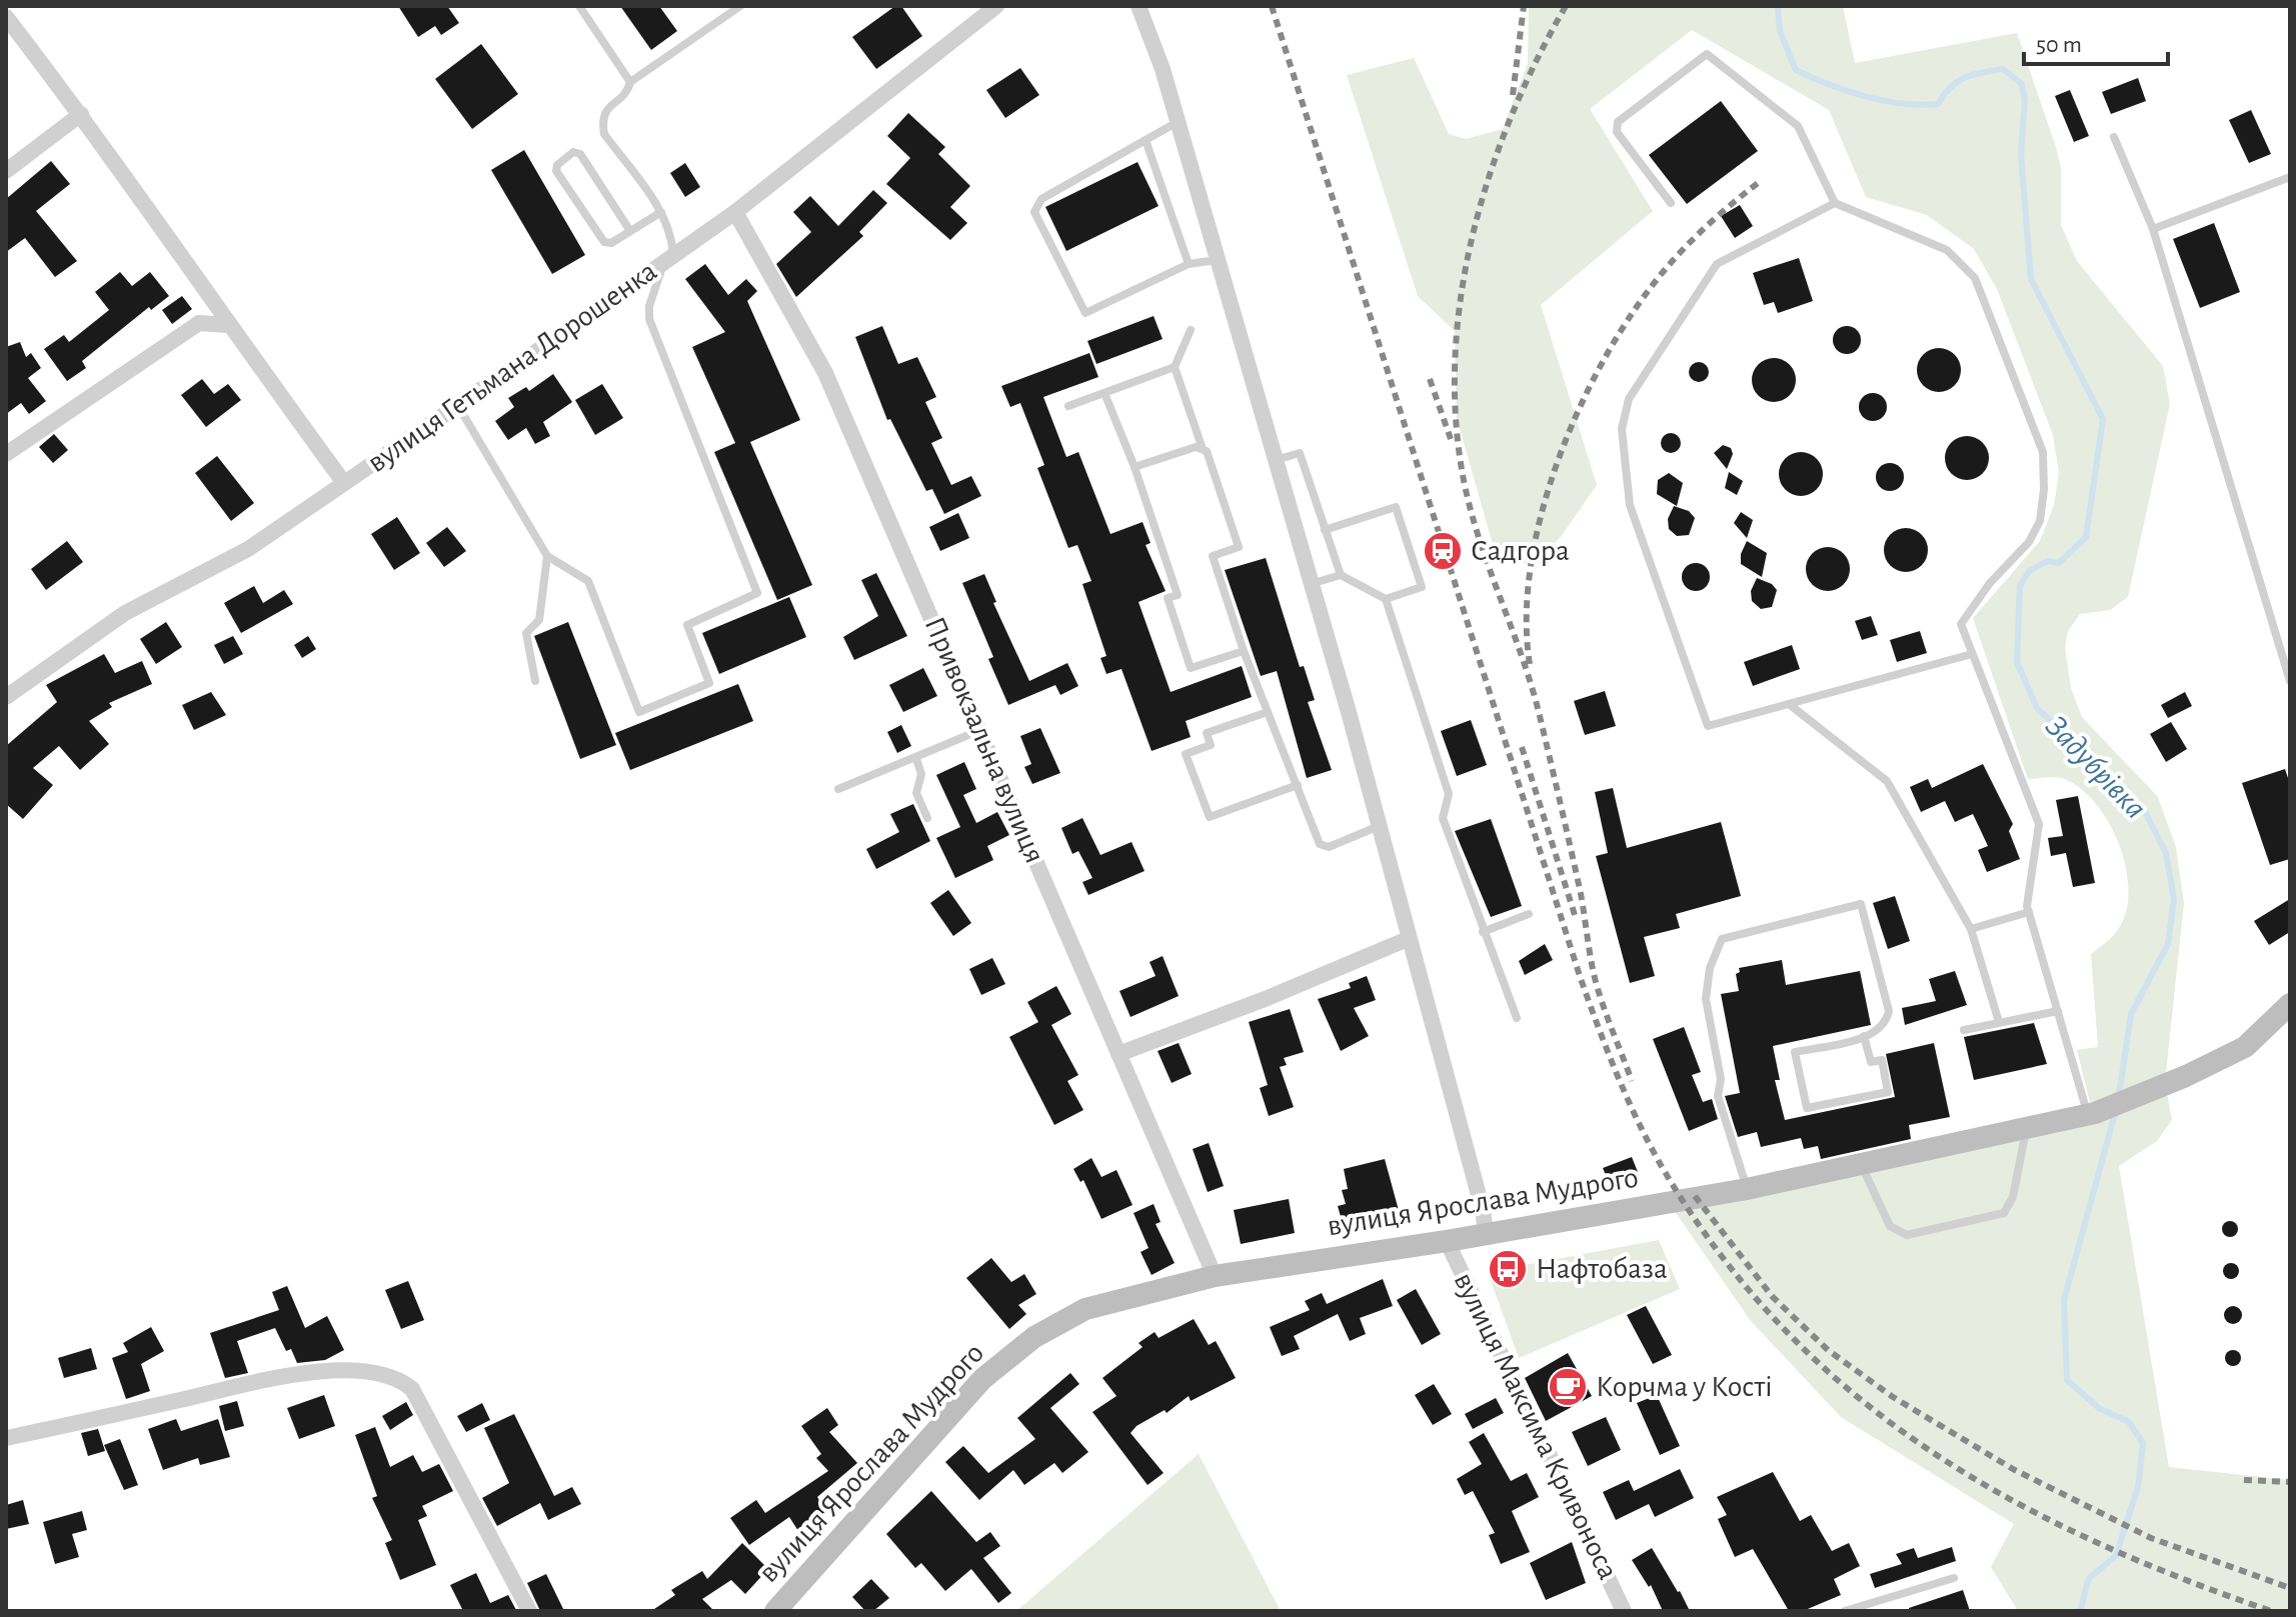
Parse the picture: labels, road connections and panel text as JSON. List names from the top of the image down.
{
  "streets": {
    "main road": ["вулиця Ярослава Мудрого"],
    "street": ["вулиця Гетьмана Дорошенка", "Привокзальна вулиця", "вулиця Максима Кривоноса"]
  },
  "crossings": [
    ["вулиця Гетьмана Дорошенка", "Привокзальна вулиця"],
    ["Привокзальна вулиця", "вулиця Ярослава Мудрого"],
    ["вулиця Ярослава Мудрого", "вулиця Максима Кривоноса"]
  ],
  "water": ["Задубрівка"],
  "places": {
    "station": ["Садгора"],
    "bus stop": ["Нафтобаза"],
    "cafe": ["Корчма у Кості"]
  },
  "scale_bar": "50 m"
}
